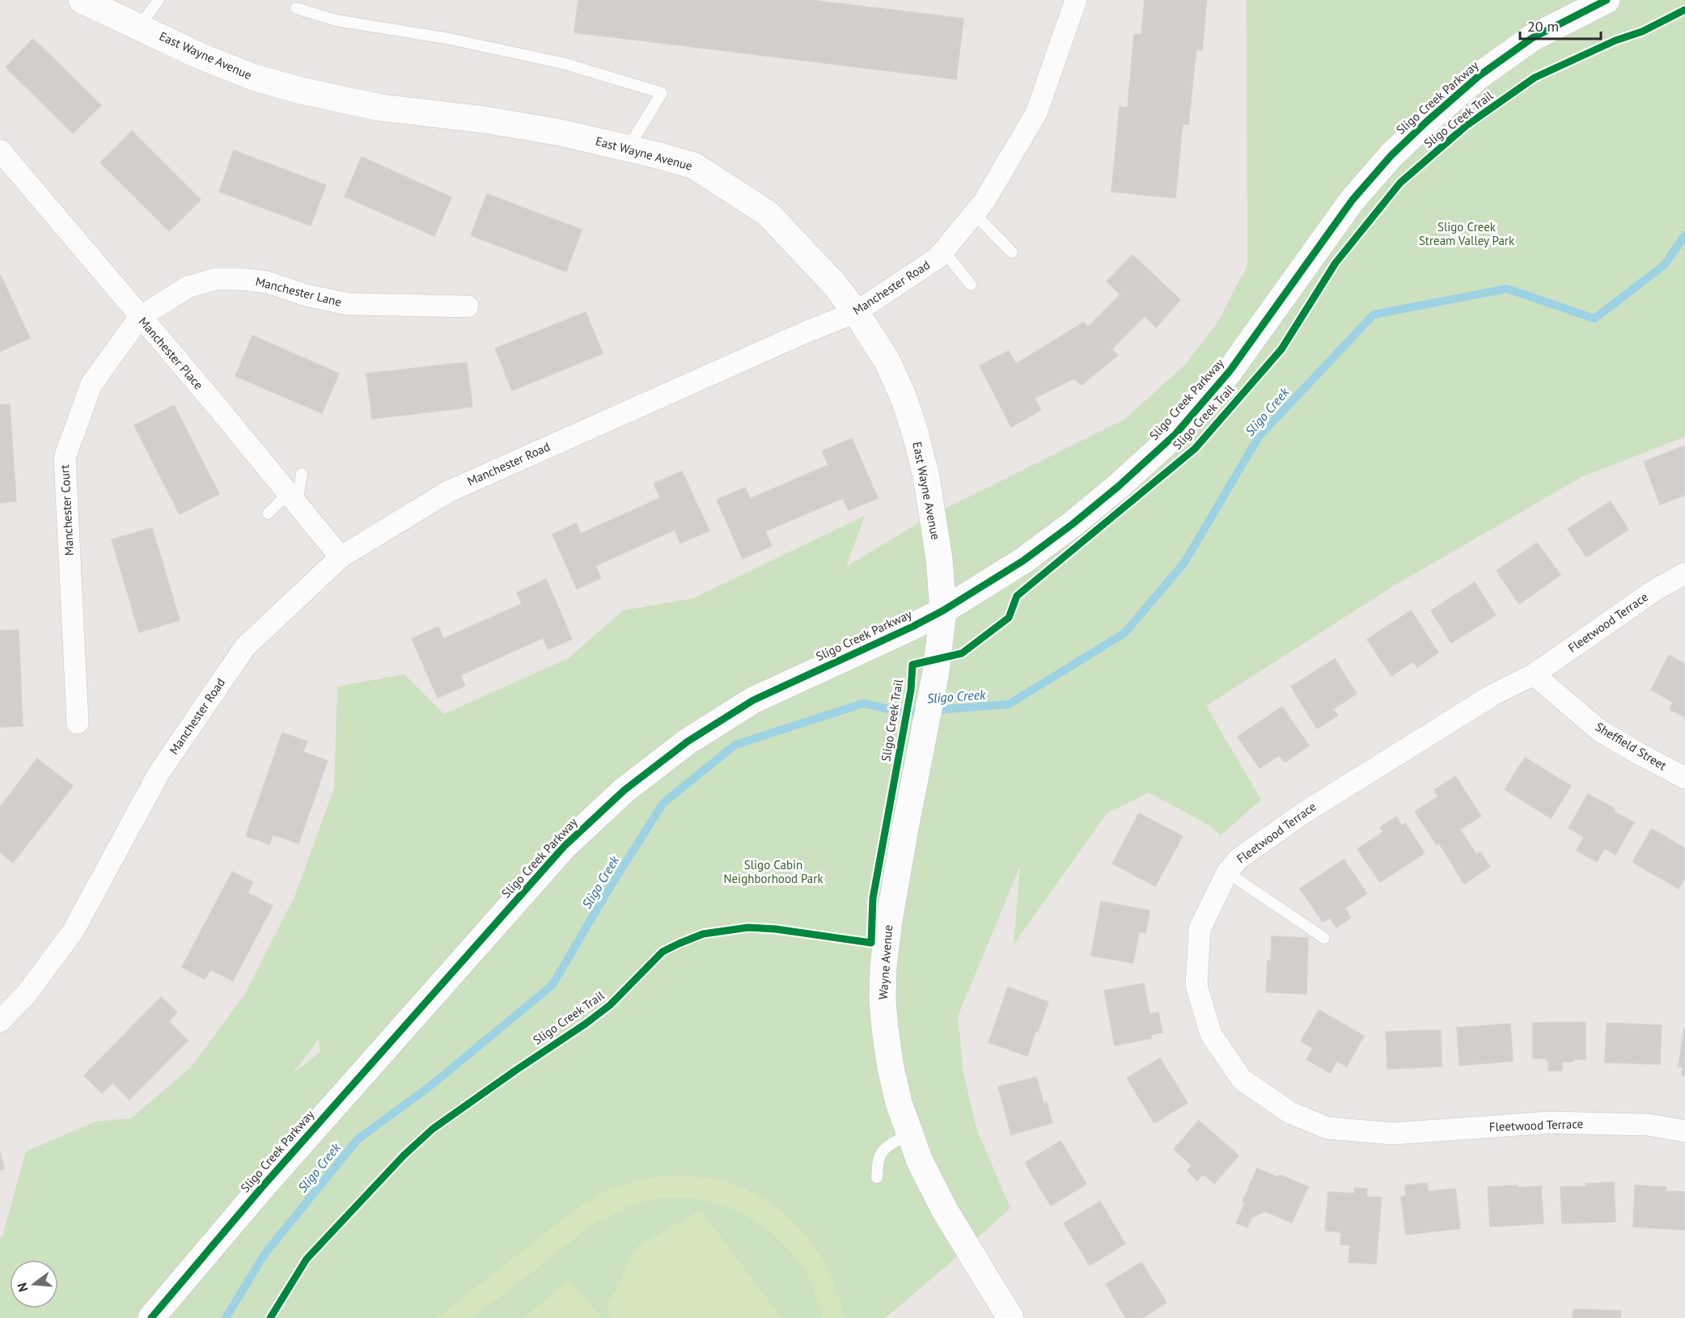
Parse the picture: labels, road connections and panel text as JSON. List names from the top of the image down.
{
  "streets": {
    "street": [
      "East Wayne Avenue",
      "Sligo Creek Parkway",
      "Manchester Road",
      "Manchester Lane",
      "Manchester Place",
      "Manchester Court",
      "Fleetwood Terrace",
      "Sheffield Street",
      "Wayne Avenue"
    ],
    "cycle path": ["Sligo Creek Trail"]
  },
  "crossings": [
    ["East Wayne Avenue", "Sligo Creek Parkway"],
    ["East Wayne Avenue", "Manchester Road"],
    ["East Wayne Avenue", "Wayne Avenue"],
    ["Sligo Creek Parkway", "Wayne Avenue"],
    ["Manchester Road", "Manchester Place"],
    ["Manchester Lane", "Manchester Place"],
    ["Manchester Lane", "Manchester Court"],
    ["Manchester Place", "Manchester Court"],
    ["Fleetwood Terrace", "Sheffield Street"]
  ],
  "water": ["Sligo Creek"],
  "parks": ["Sligo Creek Stream Valley Park", "Sligo Cabin Neighborhood Park"],
  "scale_bar": "20 m",
  "north": "left"
}
